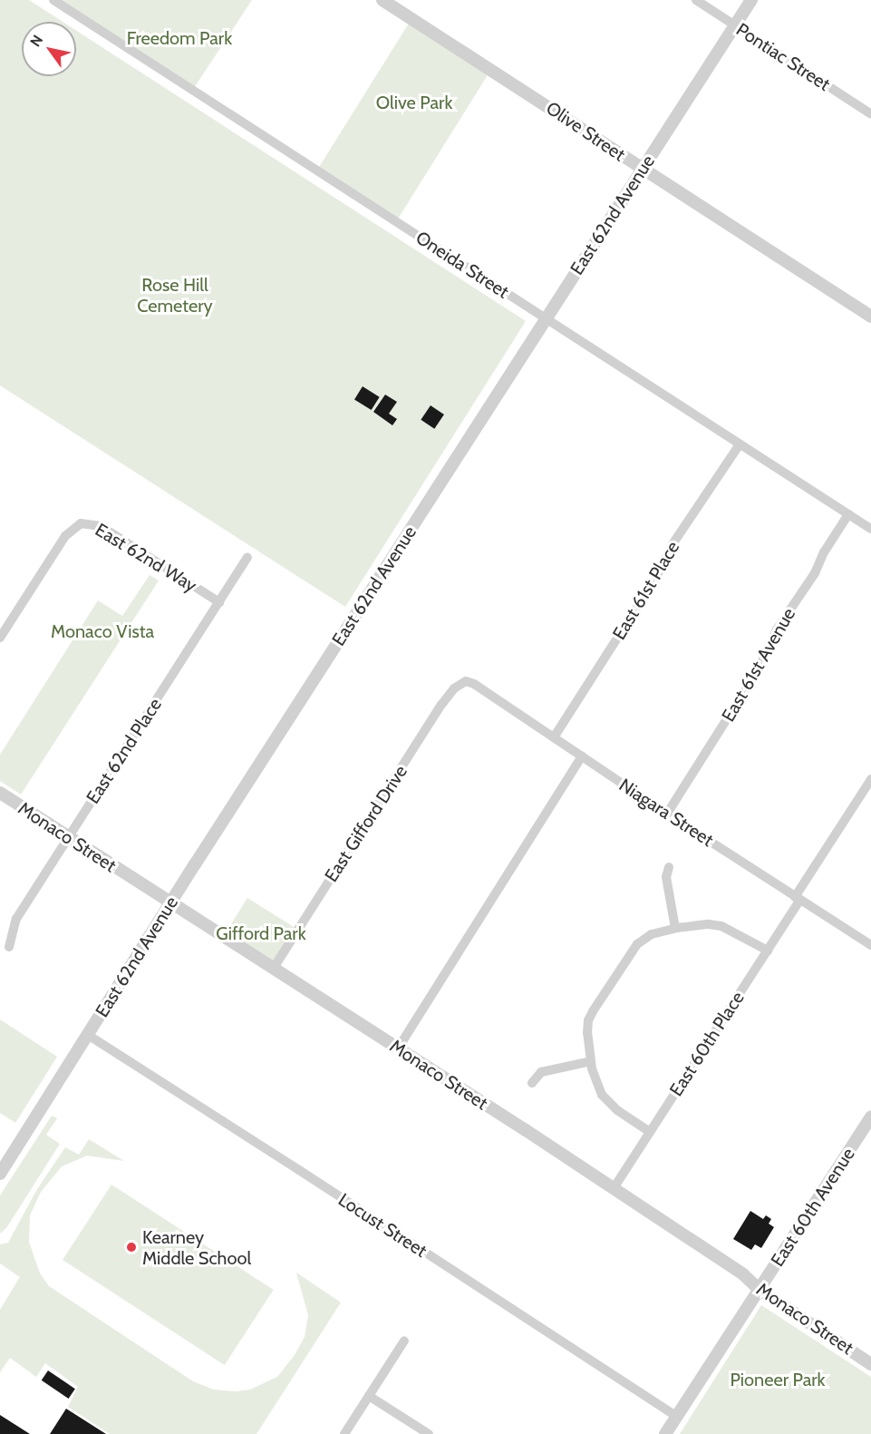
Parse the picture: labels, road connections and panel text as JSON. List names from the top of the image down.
{
  "streets": {
    "street": [
      "Pontiac Street",
      "Olive Street",
      "East 62nd Avenue",
      "Oneida Street",
      "East 62nd Way",
      "East 61st Place",
      "East 61st Avenue",
      "East 62nd Place",
      "Niagara Street",
      "East Gifford Drive",
      "Monaco Street",
      "East 60th Place",
      "East 60th Avenue",
      "Locust Street"
    ]
  },
  "crossings": [
    ["Pontiac Street", "East 62nd Avenue"],
    ["Olive Street", "East 62nd Avenue"],
    ["East 62nd Avenue", "Oneida Street"],
    ["East 62nd Avenue", "Monaco Street"],
    ["East 62nd Avenue", "Locust Street"],
    ["Oneida Street", "East 61st Place"],
    ["Oneida Street", "East 61st Avenue"],
    ["East 62nd Way", "East 62nd Place"],
    ["East 61st Place", "Niagara Street"],
    ["East 61st Avenue", "Niagara Street"],
    ["East 62nd Place", "Monaco Street"],
    ["Niagara Street", "East Gifford Drive"],
    ["Niagara Street", "East 60th Place"],
    ["East Gifford Drive", "Monaco Street"],
    ["Monaco Street", "East 60th Place"],
    ["Monaco Street", "East 60th Avenue"],
    ["East 60th Avenue", "Locust Street"]
  ],
  "parks": [
    "Freedom Park",
    "Olive Park",
    "Rose Hill Cemetery",
    "Monaco Vista",
    "Gifford Park",
    "Pioneer Park"
  ],
  "places": ["Kearney Middle School"],
  "north": "top left"
}
